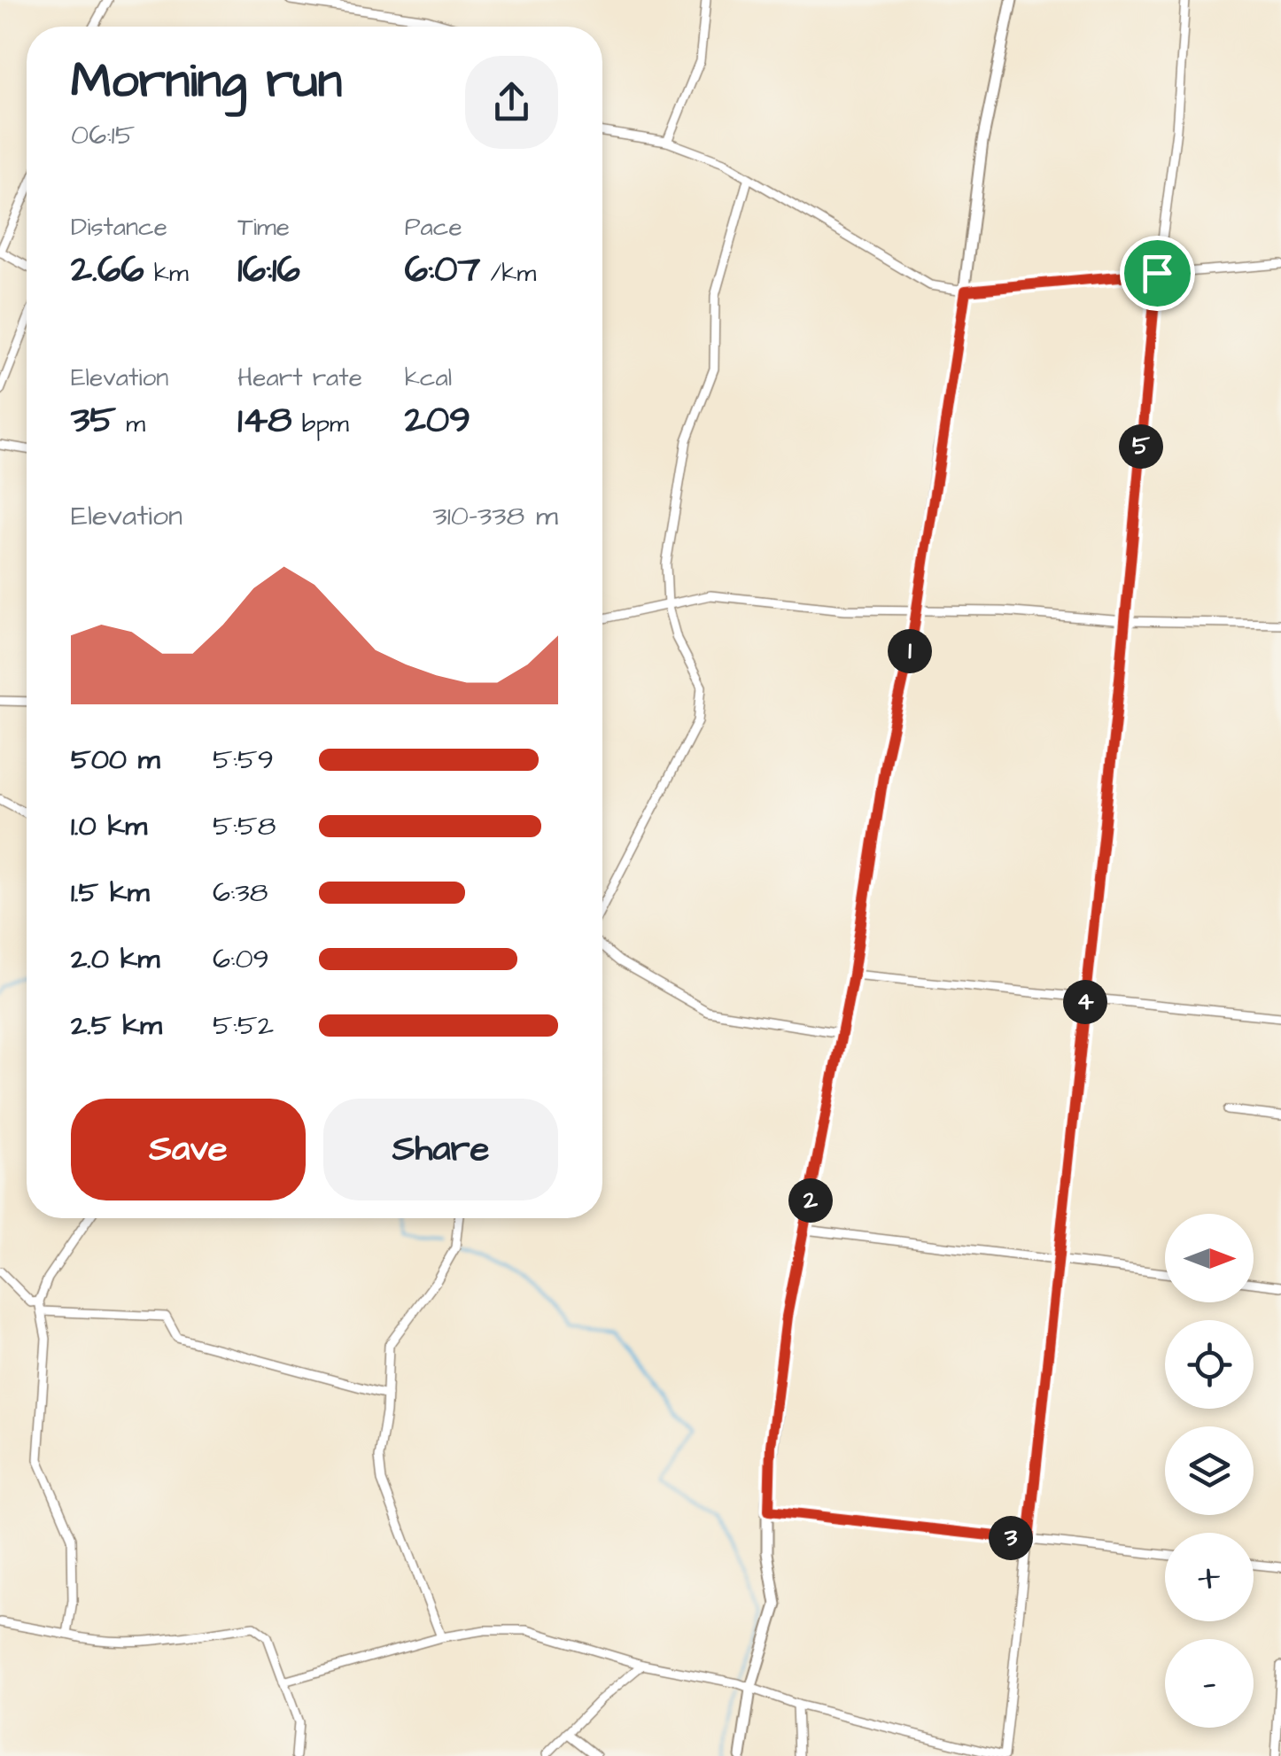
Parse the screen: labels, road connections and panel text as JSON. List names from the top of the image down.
{
  "north": "right",
  "page": {
    "heading": ["Morning run", "06:15"],
    "stats": [
      ["Distance", "2.66 km"],
      ["Time", "16:16"],
      ["Pace", "6:07 /km"],
      ["Elevation", "35 m"],
      ["Heart rate", "148 bpm"],
      ["kcal", "209"]
    ],
    "pins": [
      "5",
      "1",
      "4",
      "2",
      "3"
    ],
    "chart": ["Elevation", "310–338 m"],
    "list": [
      {
        "name": "500 m",
        "note": "5:59"
      },
      {
        "name": "1.0 km",
        "note": "5:58"
      },
      {
        "name": "1.5 km",
        "note": "6:38"
      },
      {
        "name": "2.0 km",
        "note": "6:09"
      },
      {
        "name": "2.5 km",
        "note": "5:52"
      }
    ],
    "buttons": ["Save", "Share"],
    "map_buttons": ["+", "−"]
  }
}
